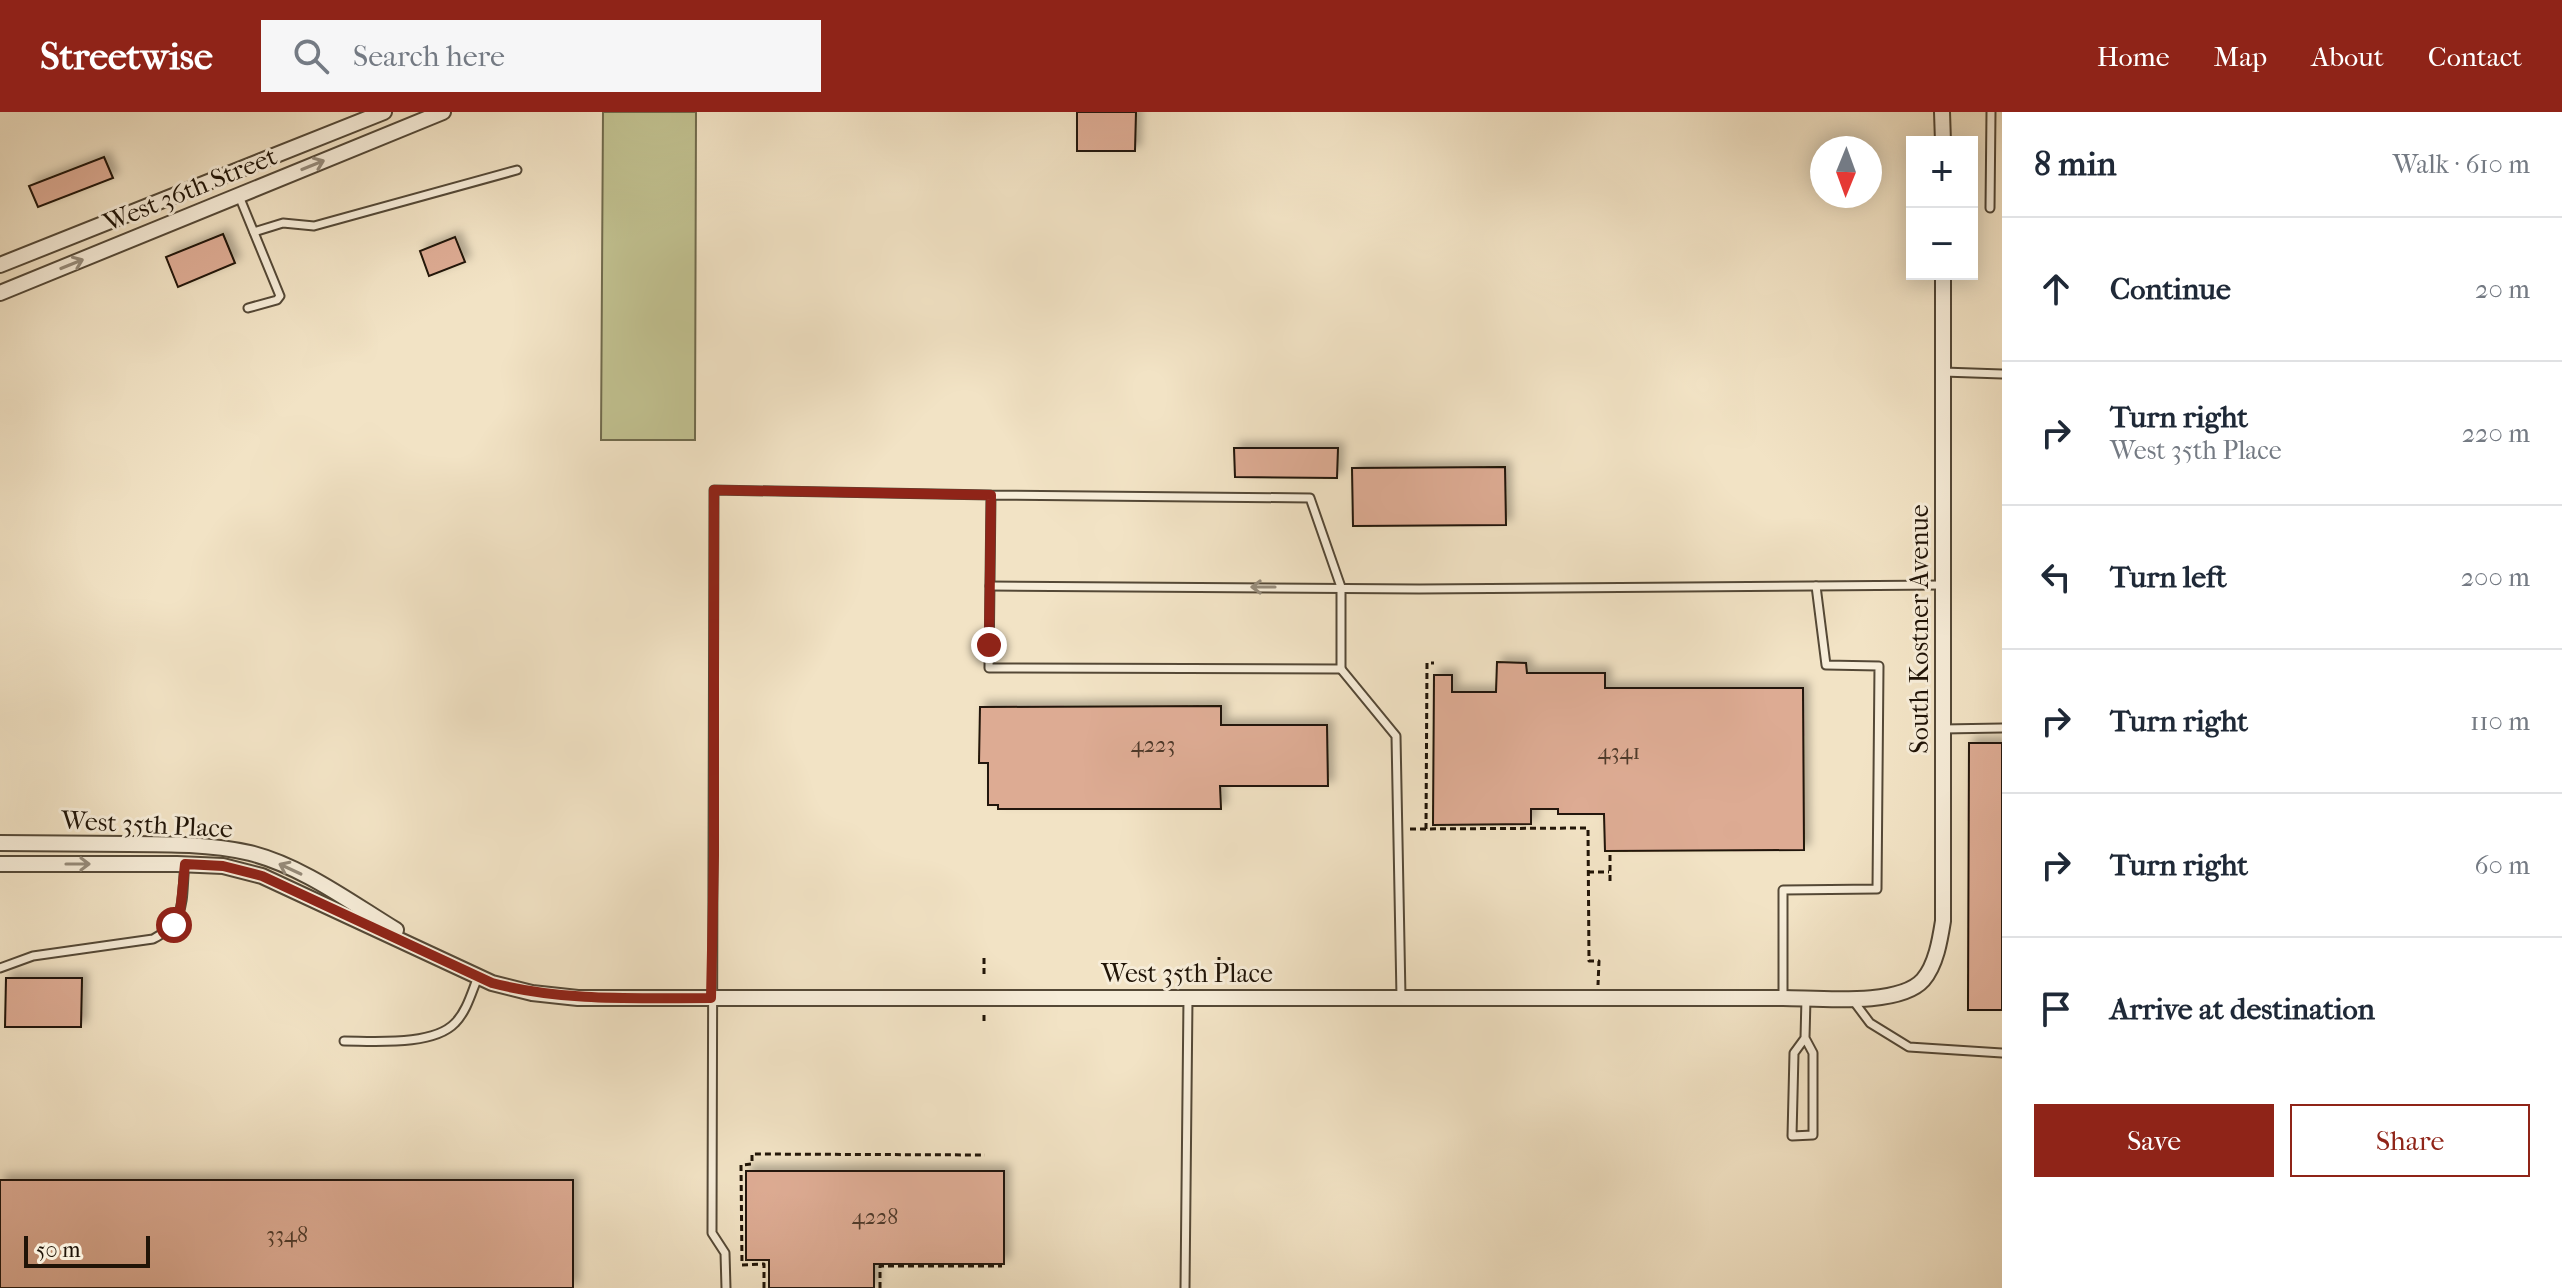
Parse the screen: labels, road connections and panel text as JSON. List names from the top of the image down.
{
  "streets": {
    "street": ["West 36th Street", "South Kostner Avenue", "West 35th Place"]
  },
  "crossings": [
    ["South Kostner Avenue", "West 35th Place"]
  ],
  "house_numbers": [
    "4223",
    "4341",
    "4228",
    "3348"
  ],
  "scale_bar": "50 m",
  "north": "bottom",
  "page": {
    "header": "Streetwise",
    "search": "Search here",
    "nav": [
      "Home",
      "Map",
      "About",
      "Contact"
    ],
    "heading": ["8 min", "Walk · 610 m"],
    "map_buttons": ["+", "−"],
    "list": [
      ["Continue", "20 m"],
      ["Turn right", "West 35th Place", "220 m"],
      ["Turn left", "200 m"],
      ["Turn right", "110 m"],
      ["Turn right", "60 m"],
      "Arrive at destination"
    ],
    "buttons": ["Save", "Share"],
    "scale": "50 m"
  }
}
